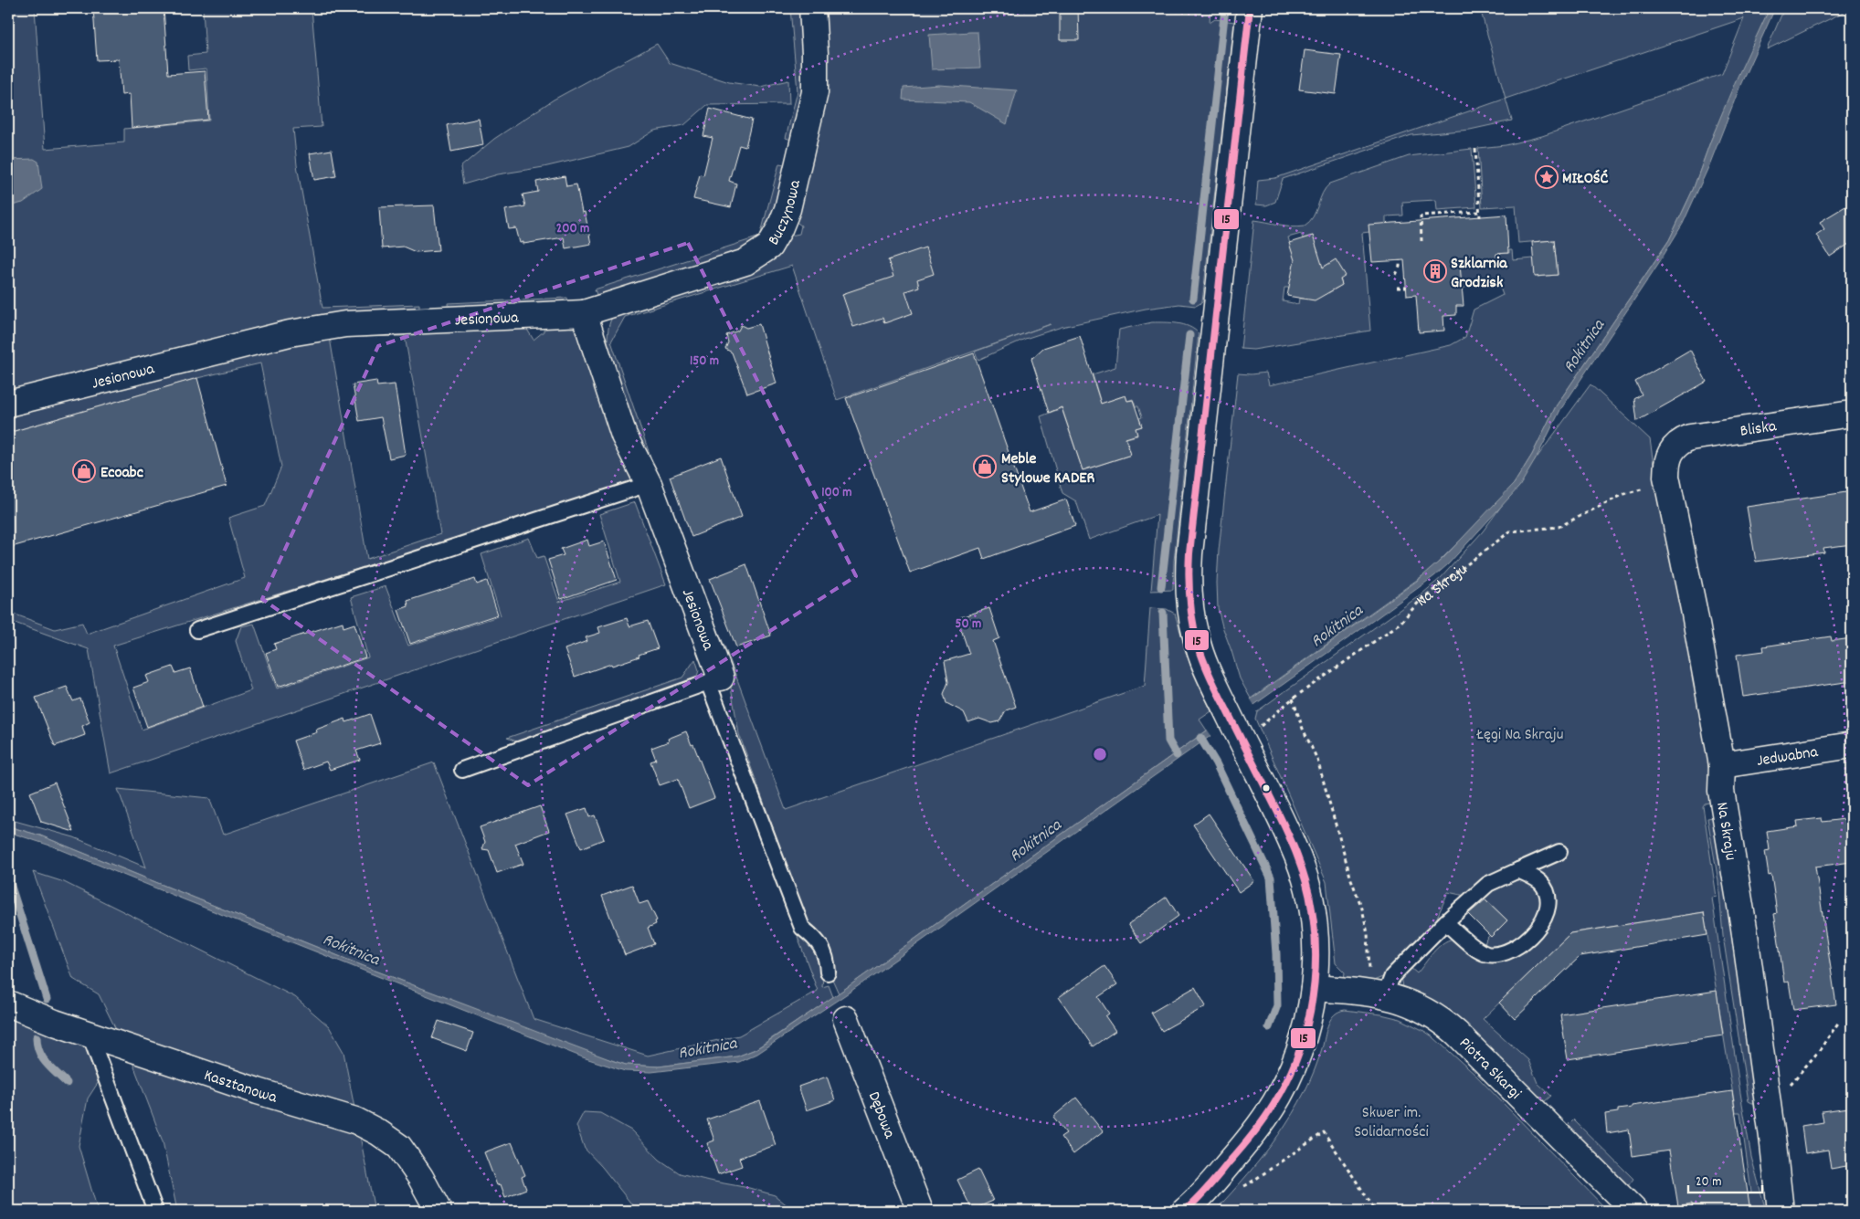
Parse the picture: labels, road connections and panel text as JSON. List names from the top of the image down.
{
  "streets": {
    "street": [
      "Buczynowa",
      "Jesionowa",
      "Bliska",
      "Na Skraju",
      "Jedwabna",
      "Piotra Skargi",
      "Kasztanowa",
      "Dębowa"
    ]
  },
  "crossings": [
    ["Buczynowa", "Jesionowa"],
    ["Bliska", "Na Skraju"],
    ["Na Skraju", "Jedwabna"]
  ],
  "water": ["Rokitnica"],
  "parks": ["Łęgi Na Skraju", "Skwer im. Solidarności"],
  "places": {
    "place": ["MIŁOŚĆ"],
    "building": ["Szklarnia Grodzisk"],
    "shop": ["Meble Stylowe KADER", "Ecoabc"]
  },
  "lines": ["transit line 15"],
  "scale_bar": "20 m",
  "rings": [
    "200 m",
    "150 m",
    "100 m",
    "50 m"
  ]
}
